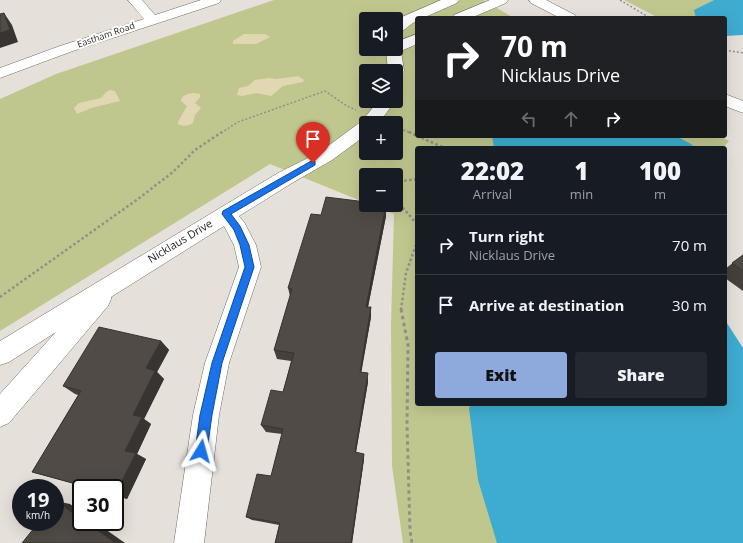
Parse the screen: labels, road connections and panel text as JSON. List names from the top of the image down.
{
  "streets": {
    "street": ["Eastham Road", "Nicklaus Drive"]
  },
  "page": {
    "map_buttons": ["+", "−"],
    "turn": ["70 m", "Nicklaus Drive"],
    "eta": [
      "22:02",
      "Arrival",
      "1",
      "min",
      "100",
      "m"
    ],
    "list": [
      {
        "name": "Turn right",
        "note": "Nicklaus Drive",
        "value": "70 m"
      },
      {
        "name": "Arrive at destination",
        "value": "30 m"
      }
    ],
    "buttons": ["Exit", "Share"],
    "speed": "19 km/h",
    "limit": "30"
  }
}
